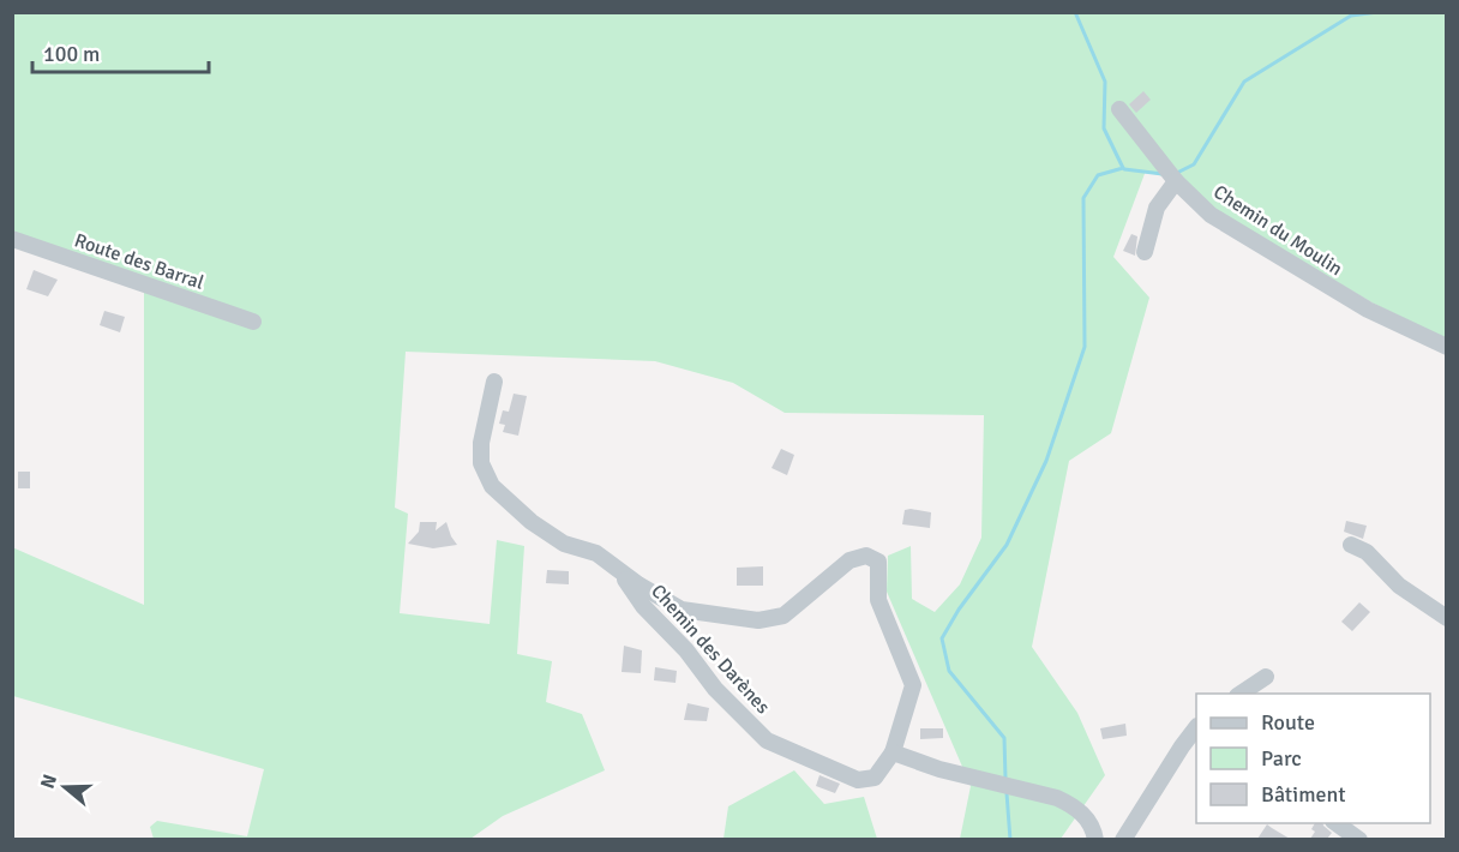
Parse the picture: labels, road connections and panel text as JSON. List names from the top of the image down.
{
  "streets": {
    "street": ["Chemin du Moulin", "Route des Barral", "Chemin des Darènes"]
  },
  "legend": ["Route", "Parc", "Bâtiment"],
  "scale_bar": "100 m",
  "north": "left"
}
